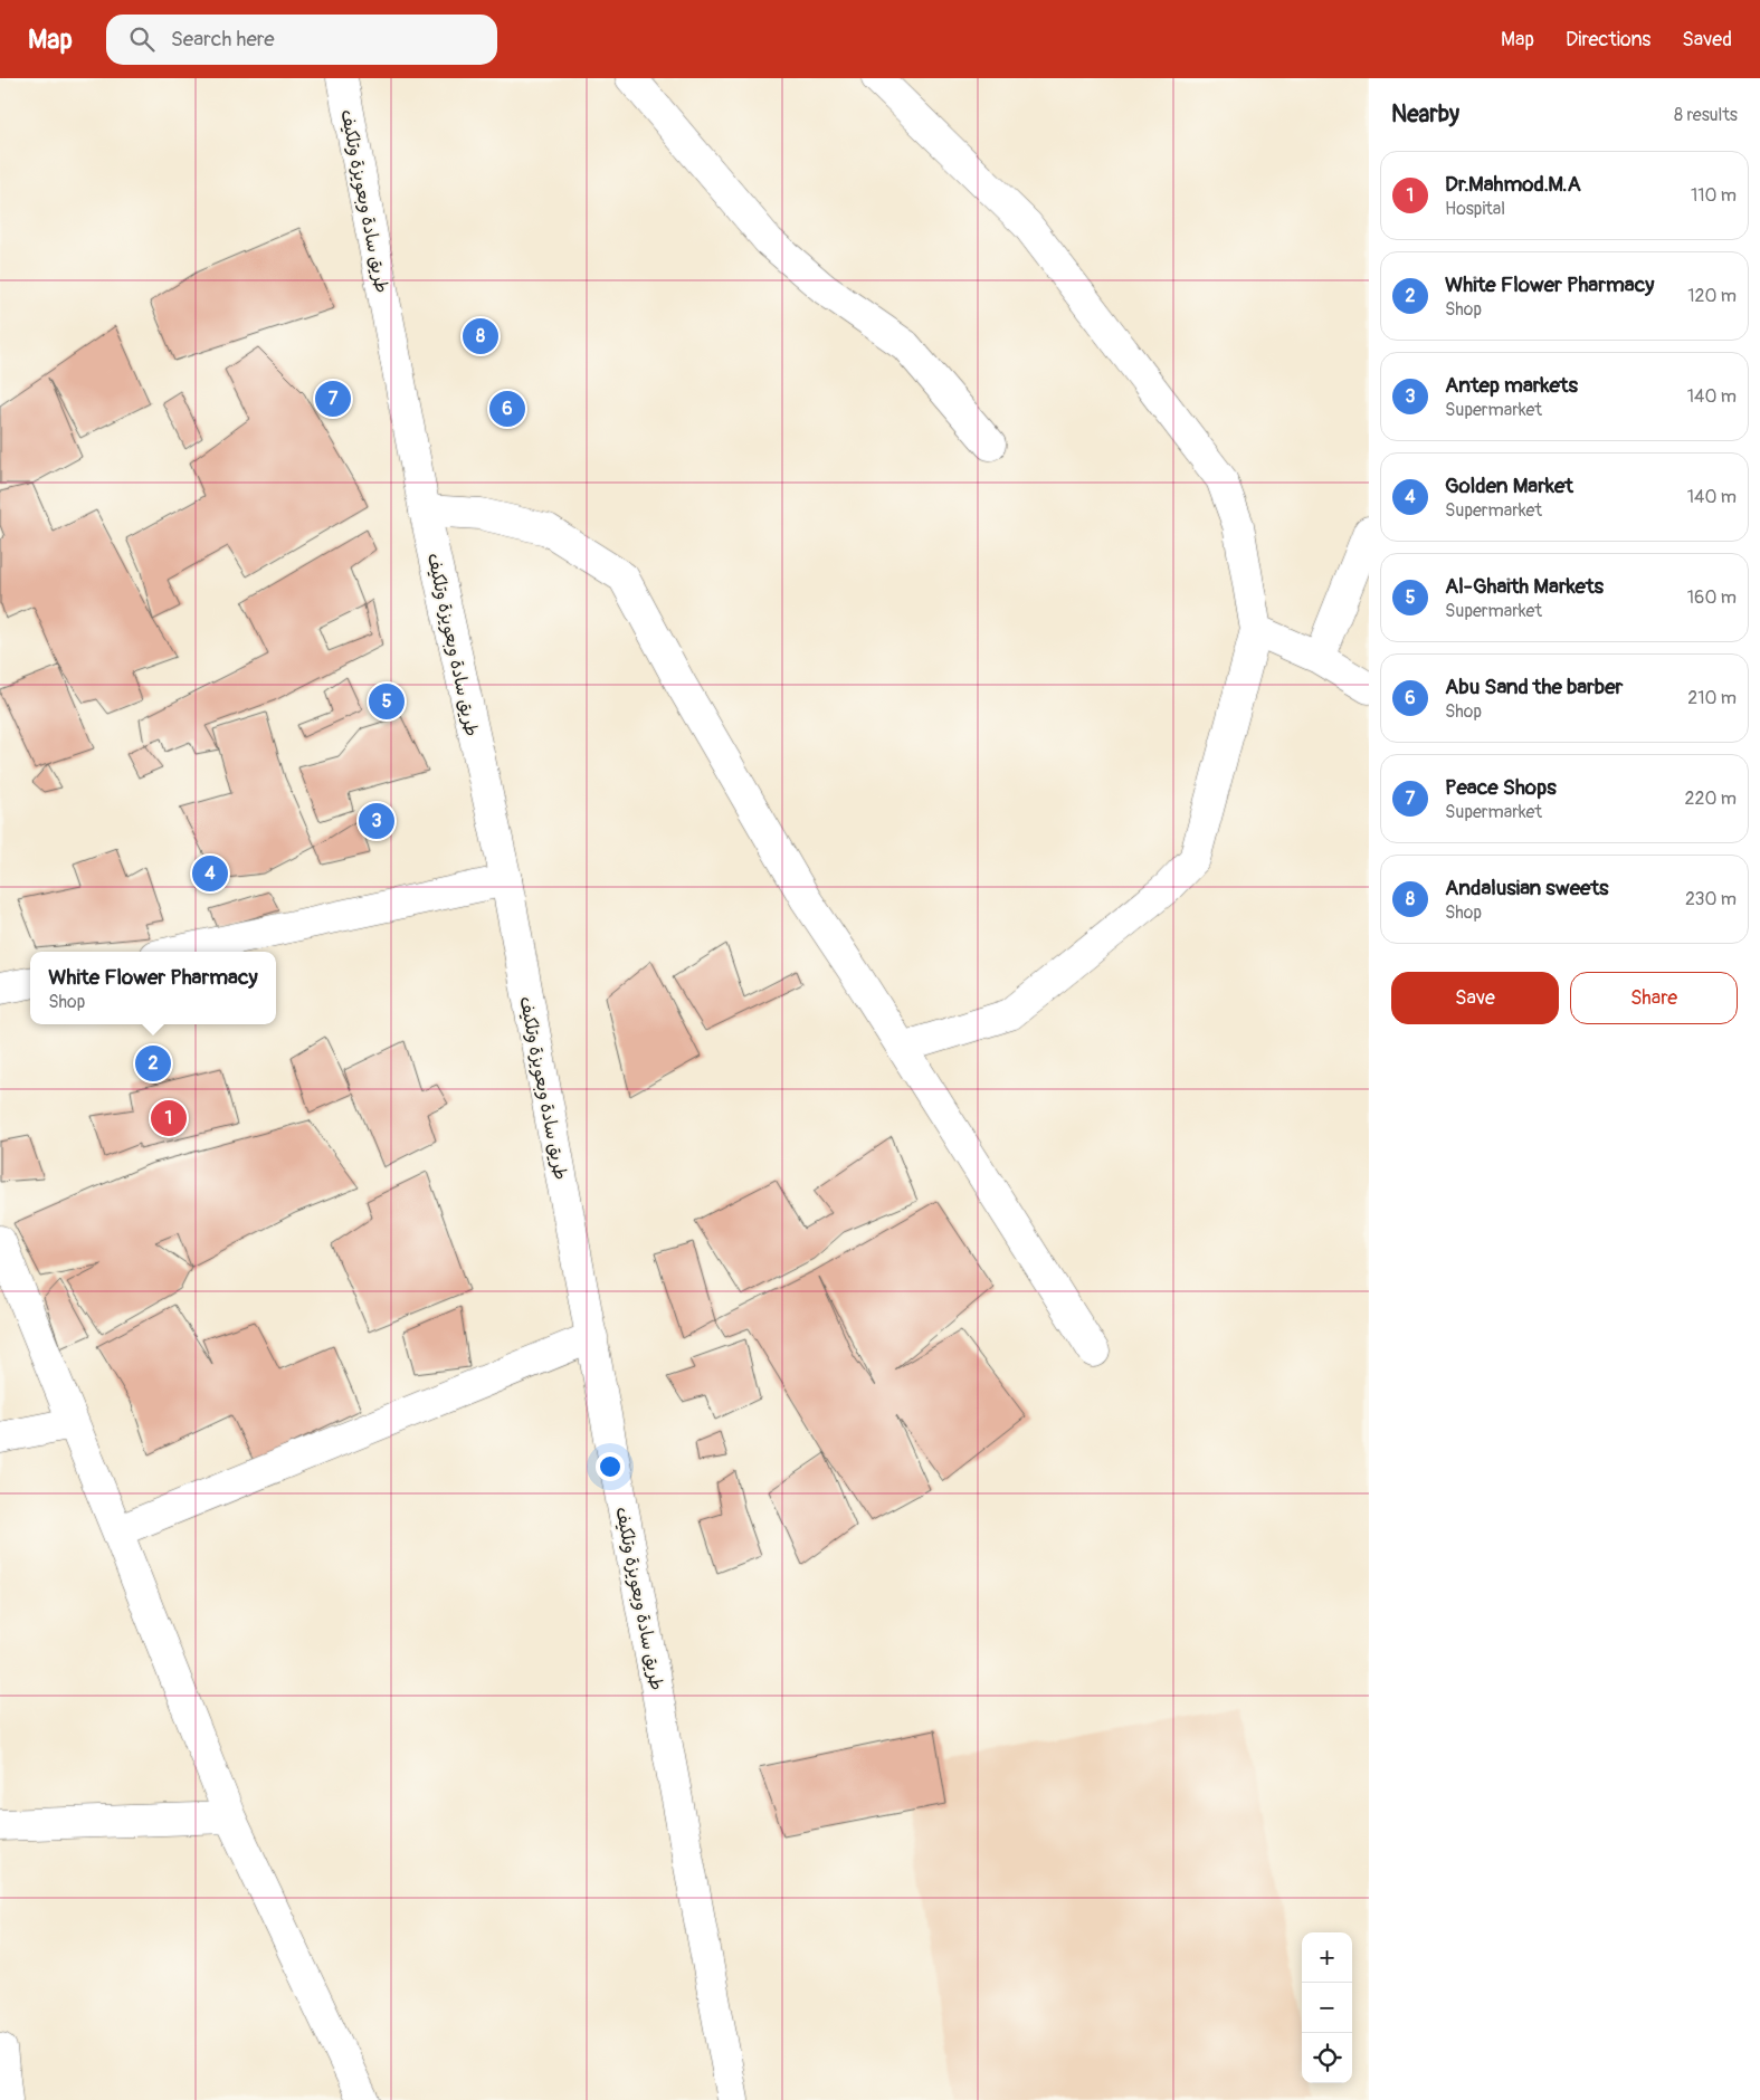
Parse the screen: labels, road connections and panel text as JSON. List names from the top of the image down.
{
  "streets": {
    "street": ["طريق سادة وبعويزة وتلكيف"]
  },
  "page": {
    "header": "Map",
    "search": "Search here",
    "nav": ["Map", "Directions", "Saved"],
    "heading": ["Nearby", "8 results"],
    "list": [
      {
        "mark": "1",
        "name": "Dr.Mahmod.M.A",
        "note": "Hospital",
        "value": "110 m"
      },
      {
        "mark": "2",
        "name": "White Flower Pharmacy",
        "note": "Shop",
        "value": "120 m"
      },
      {
        "mark": "3",
        "name": "Antep markets",
        "note": "Supermarket",
        "value": "140 m"
      },
      {
        "mark": "4",
        "name": "Golden Market",
        "note": "Supermarket",
        "value": "140 m"
      },
      {
        "mark": "5",
        "name": "Al-Ghaith Markets",
        "note": "Supermarket",
        "value": "160 m"
      },
      {
        "mark": "6",
        "name": "Abu Sand the barber",
        "note": "Shop",
        "value": "210 m"
      },
      {
        "mark": "7",
        "name": "Peace Shops",
        "note": "Supermarket",
        "value": "220 m"
      },
      {
        "mark": "8",
        "name": "Andalusian sweets",
        "note": "Shop",
        "value": "230 m"
      }
    ],
    "pins": [
      "8",
      "7",
      "6",
      "5",
      "3",
      "4",
      "2",
      "1"
    ],
    "popup": ["White Flower Pharmacy", "Shop"],
    "buttons": ["Save", "Share"],
    "map_buttons": ["+", "−"]
  }
}
